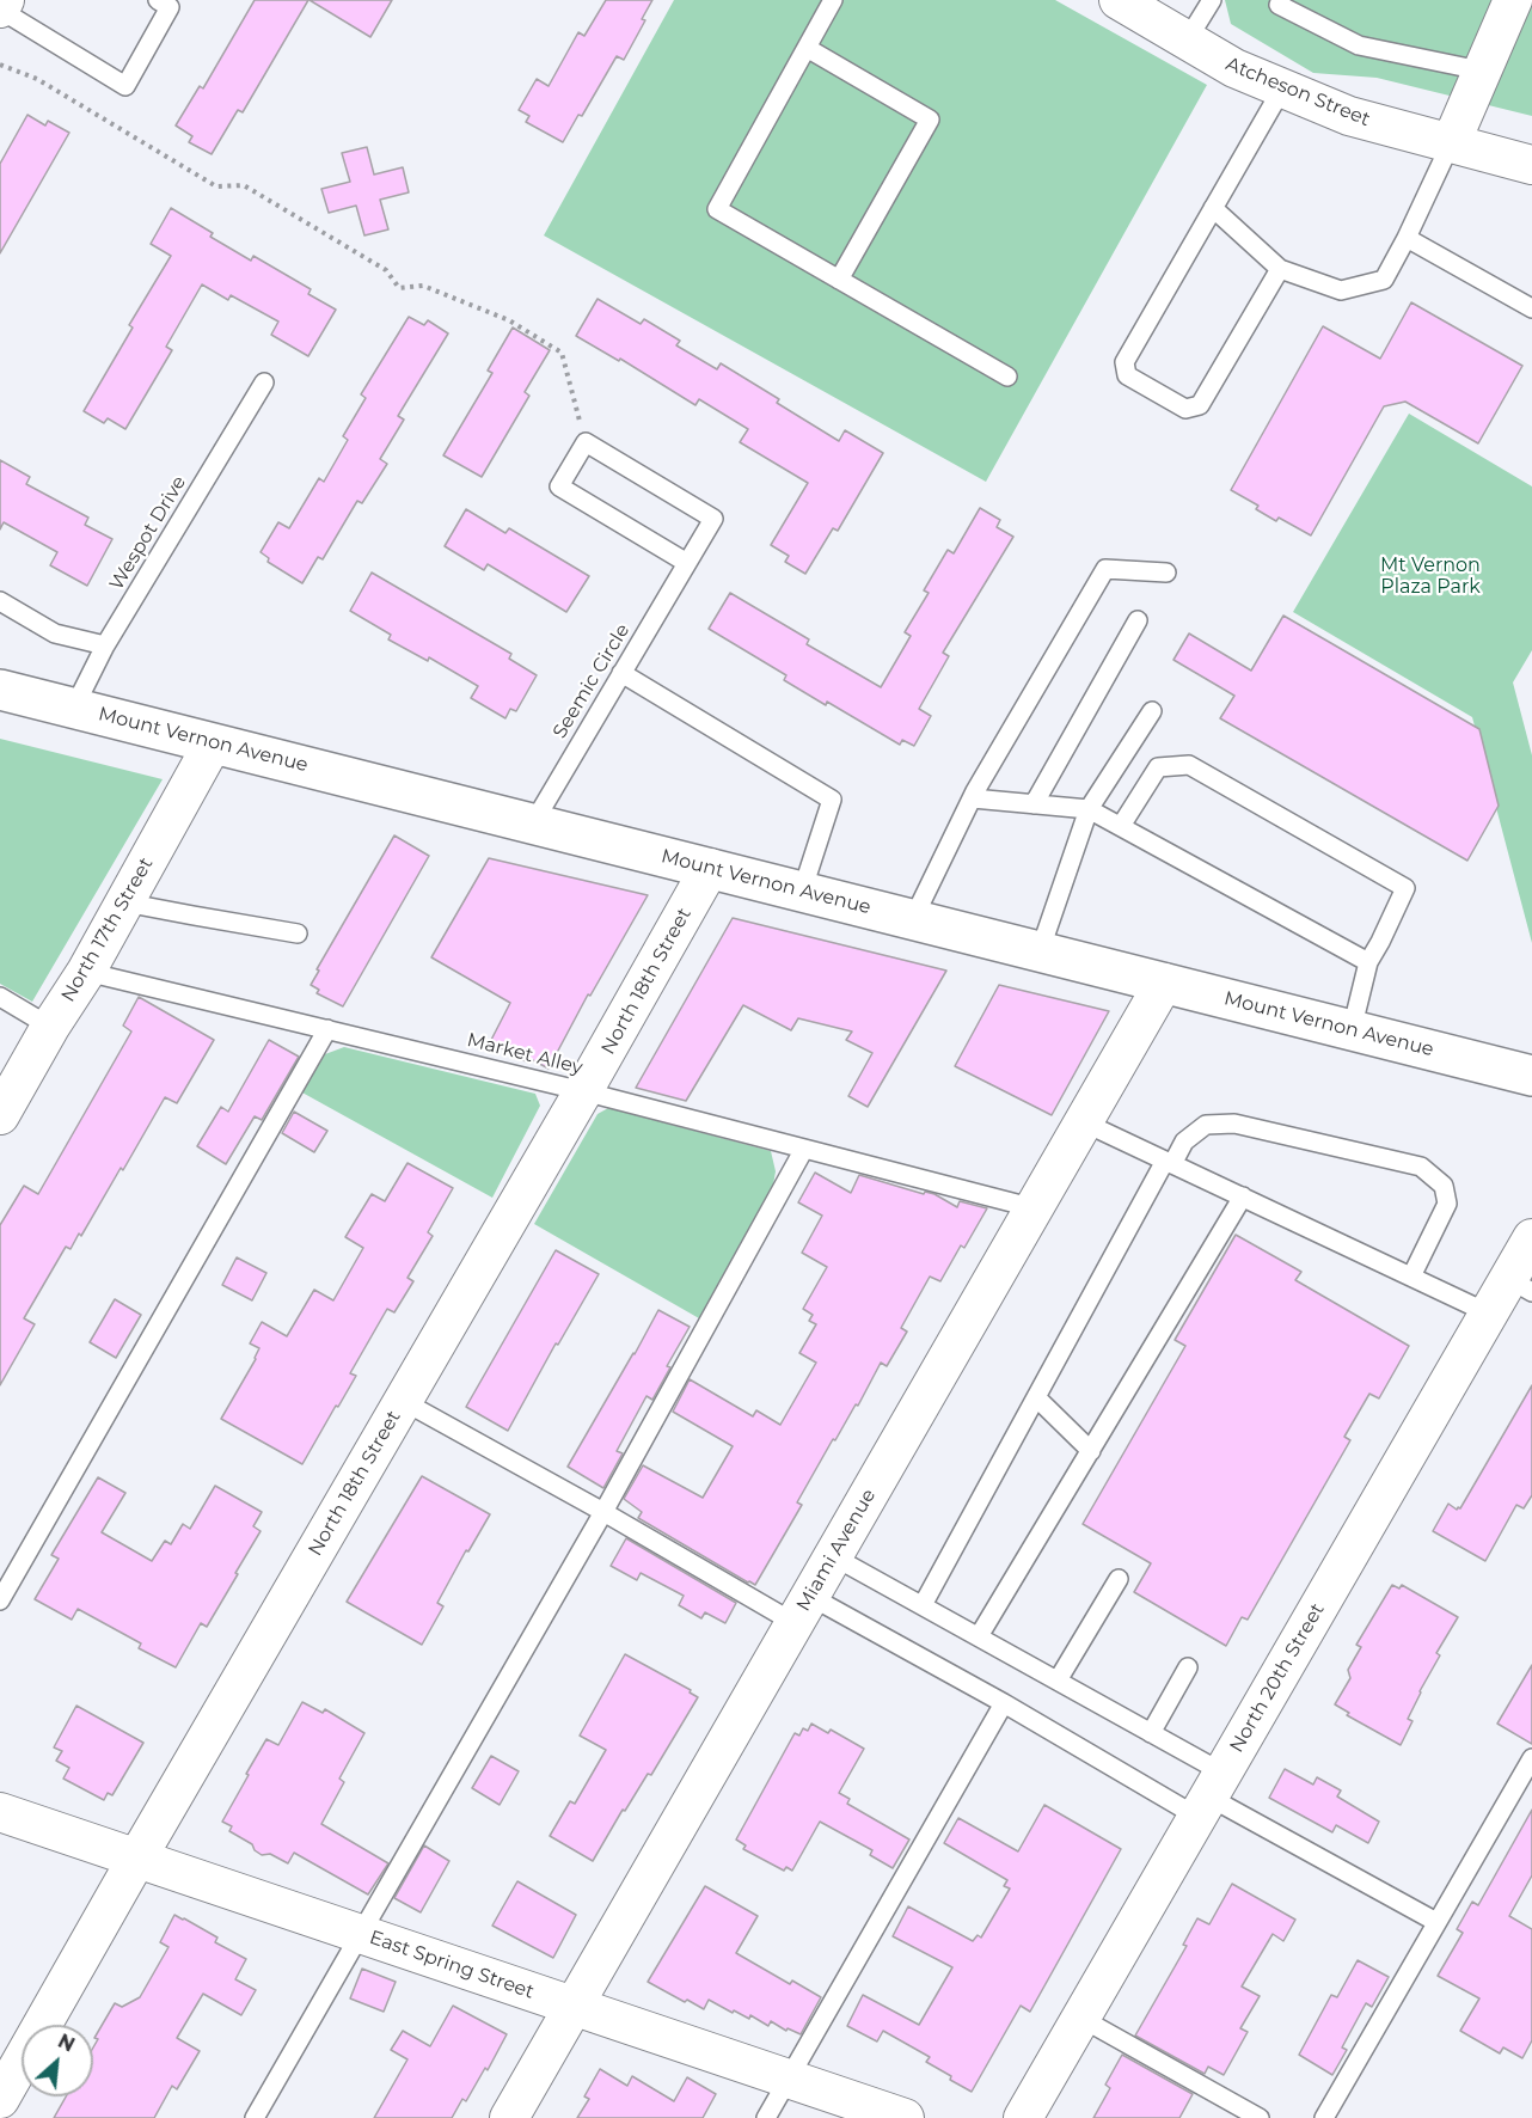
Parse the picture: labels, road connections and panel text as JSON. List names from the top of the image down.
{
  "streets": {
    "street": [
      "Atcheson Street",
      "Mount Vernon Avenue",
      "North 17th Street",
      "North 18th Street",
      "Miami Avenue",
      "North 20th Street",
      "East Spring Street"
    ],
    "lane": ["Wespot Drive", "Seemic Circle", "Market Alley"]
  },
  "crossings": [
    ["Wespot Drive", "Mount Vernon Avenue"],
    ["Seemic Circle", "Mount Vernon Avenue"],
    ["Mount Vernon Avenue", "North 17th Street"],
    ["Mount Vernon Avenue", "North 18th Street"],
    ["Mount Vernon Avenue", "Miami Avenue"],
    ["North 17th Street", "Market Alley"],
    ["North 18th Street", "Market Alley"],
    ["North 18th Street", "East Spring Street"],
    ["Market Alley", "Miami Avenue"],
    ["Miami Avenue", "East Spring Street"]
  ],
  "parks": ["Mt Vernon Plaza Park"],
  "north": "top right"
}
